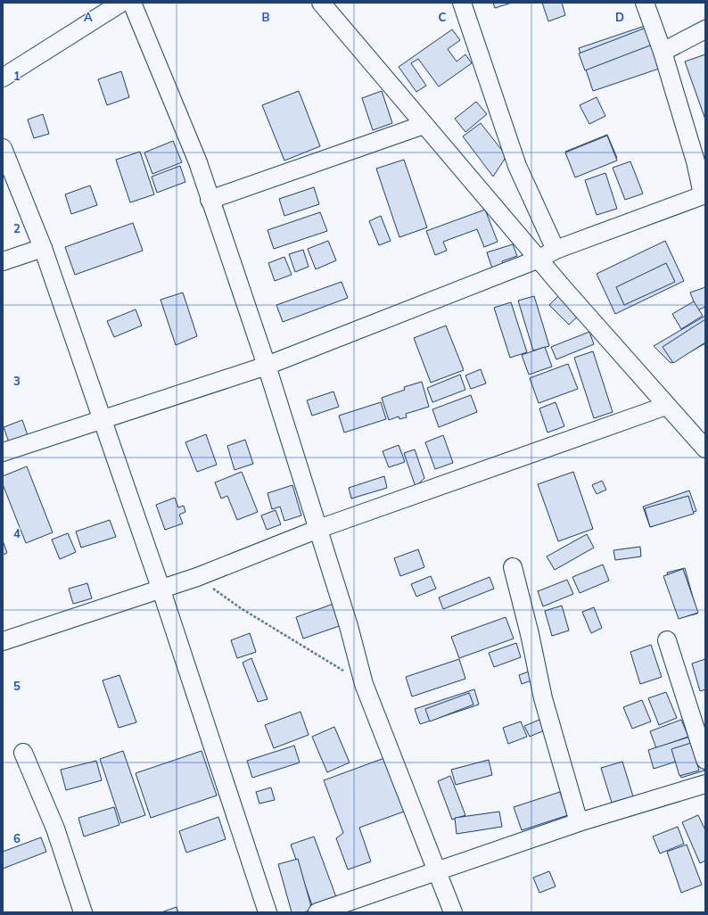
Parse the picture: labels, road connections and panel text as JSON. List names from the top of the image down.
{
  "grid": {
    "columns": [
      "A",
      "B",
      "C",
      "D"
    ],
    "rows": [
      "1",
      "2",
      "3",
      "4",
      "5",
      "6"
    ]
  }
}
